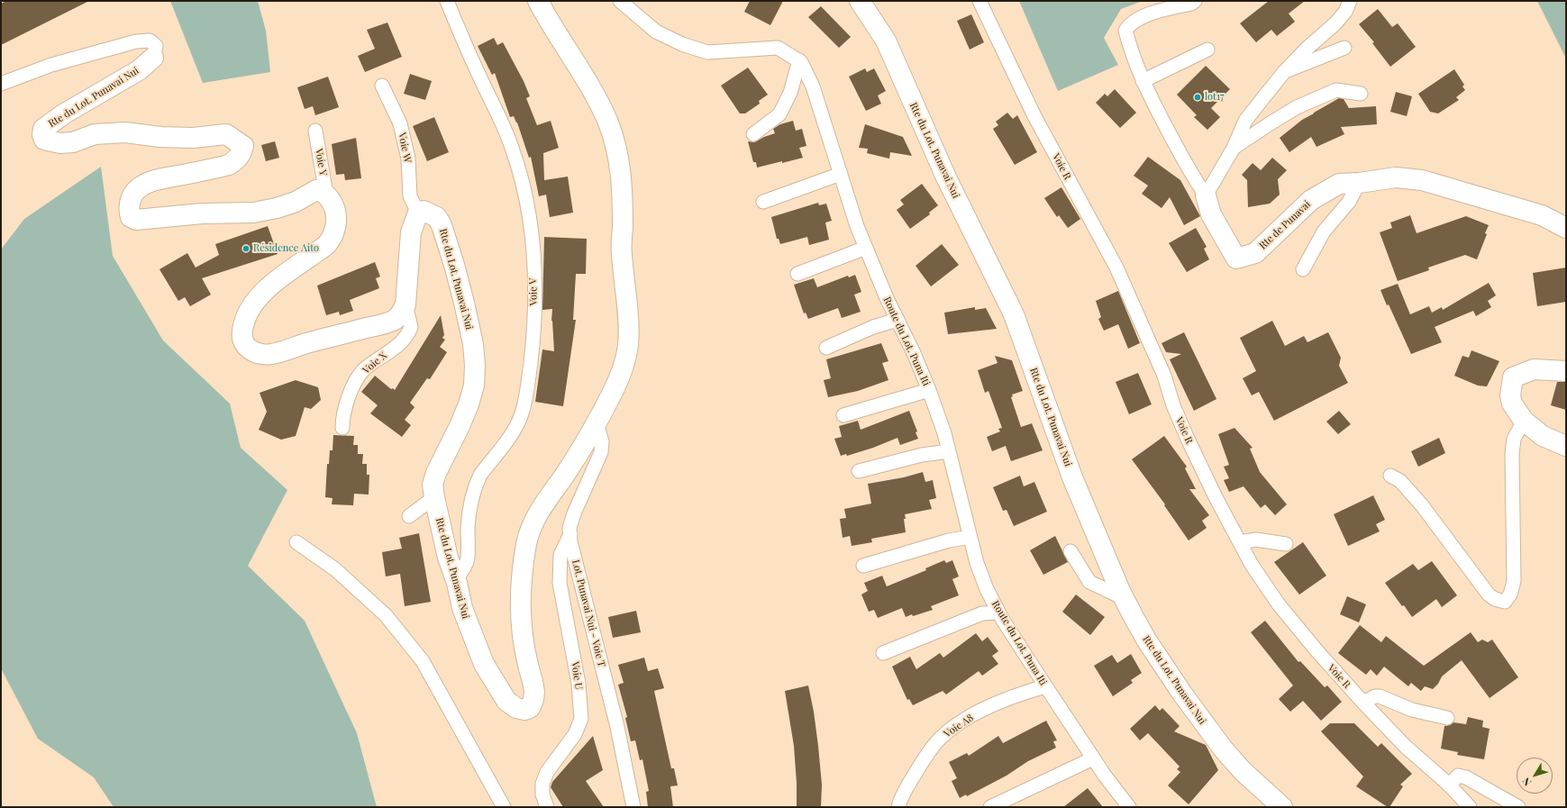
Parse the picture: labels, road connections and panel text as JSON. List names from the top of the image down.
{
  "streets": {
    "main road": ["Rte du Lot. Punavai Nui", "Rte de Punavai"],
    "street": [
      "Voie W",
      "Voie Y",
      "Voie R",
      "Voie V",
      "Route du Lot. Puna Iti",
      "Voie X",
      "Lot. Punavai Nui - Voie T",
      "Voie U",
      "Voie A8"
    ]
  },
  "crossings": [
    ["Rte du Lot. Punavai Nui", "Voie W"],
    ["Rte du Lot. Punavai Nui", "Voie Y"],
    ["Rte du Lot. Punavai Nui", "Voie V"],
    ["Rte du Lot. Punavai Nui", "Lot. Punavai Nui - Voie T"],
    ["Route du Lot. Puna Iti", "Voie A8"],
    ["Lot. Punavai Nui - Voie T", "Voie U"]
  ],
  "places": ["lot17", "Résidence Aito"],
  "north": "bottom left"
}
